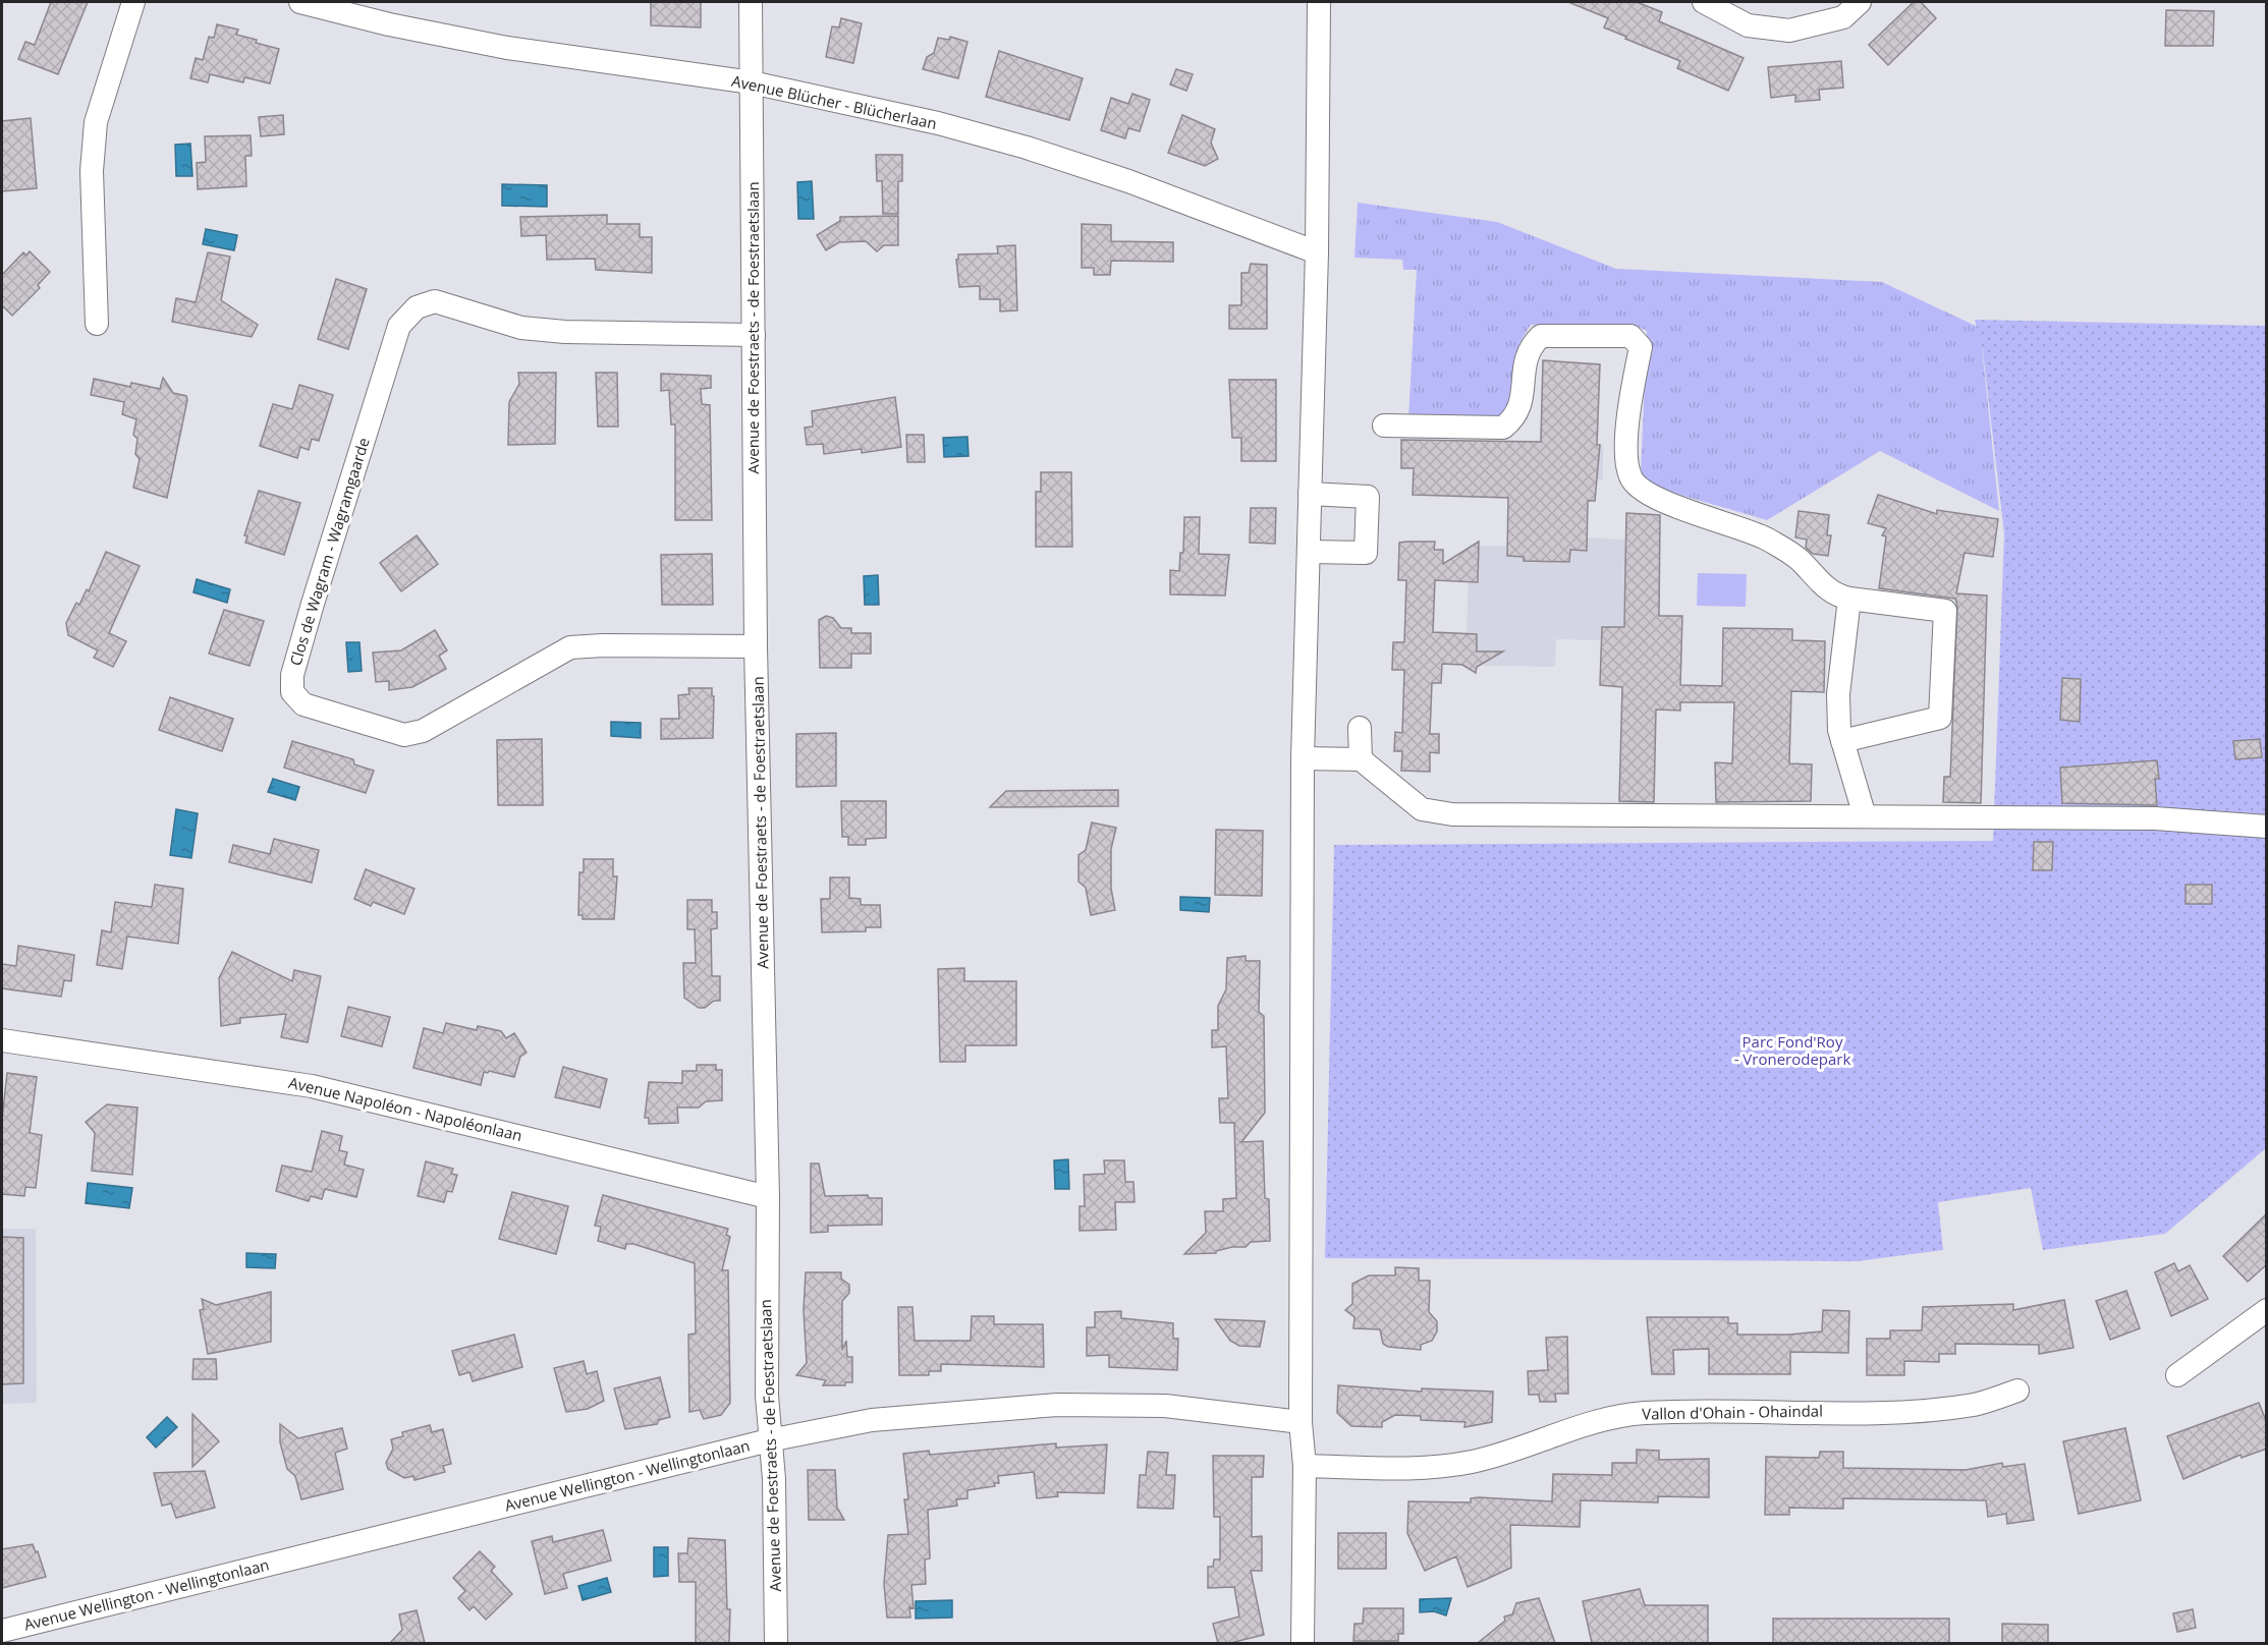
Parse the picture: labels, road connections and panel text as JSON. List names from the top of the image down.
{
  "streets": {
    "street": [
      "Avenue Blücher - Blücherlaan",
      "Avenue de Foestraets - de Foestraetslaan",
      "Clos de Wagram - Wagramgaarde",
      "Avenue Napoléon - Napoléonlaan",
      "Vallon d'Ohain - Ohaindal",
      "Avenue Wellington - Wellingtonlaan"
    ]
  },
  "crossings": [
    ["Avenue Blücher - Blücherlaan", "Avenue de Foestraets - de Foestraetslaan"],
    ["Avenue de Foestraets - de Foestraetslaan", "Clos de Wagram - Wagramgaarde"],
    ["Avenue de Foestraets - de Foestraetslaan", "Avenue Napoléon - Napoléonlaan"],
    ["Avenue de Foestraets - de Foestraetslaan", "Avenue Wellington - Wellingtonlaan"]
  ],
  "parks": ["Parc Fond'Roy - Vronerodepark"]
}
